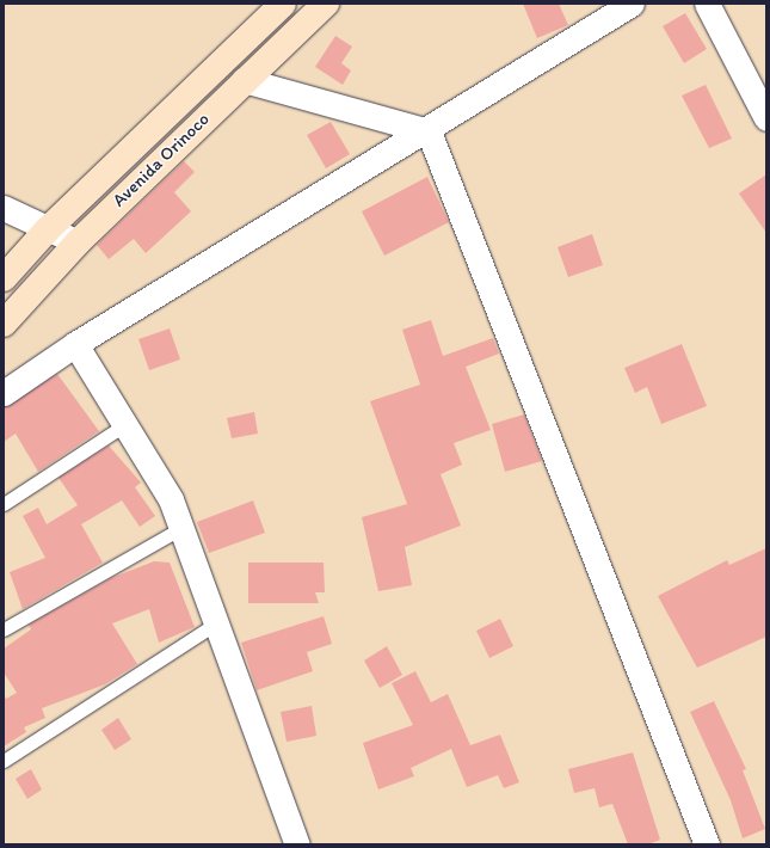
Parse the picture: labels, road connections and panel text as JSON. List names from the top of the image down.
{
  "streets": {
    "street": ["Avenida Orinoco"]
  }
}
